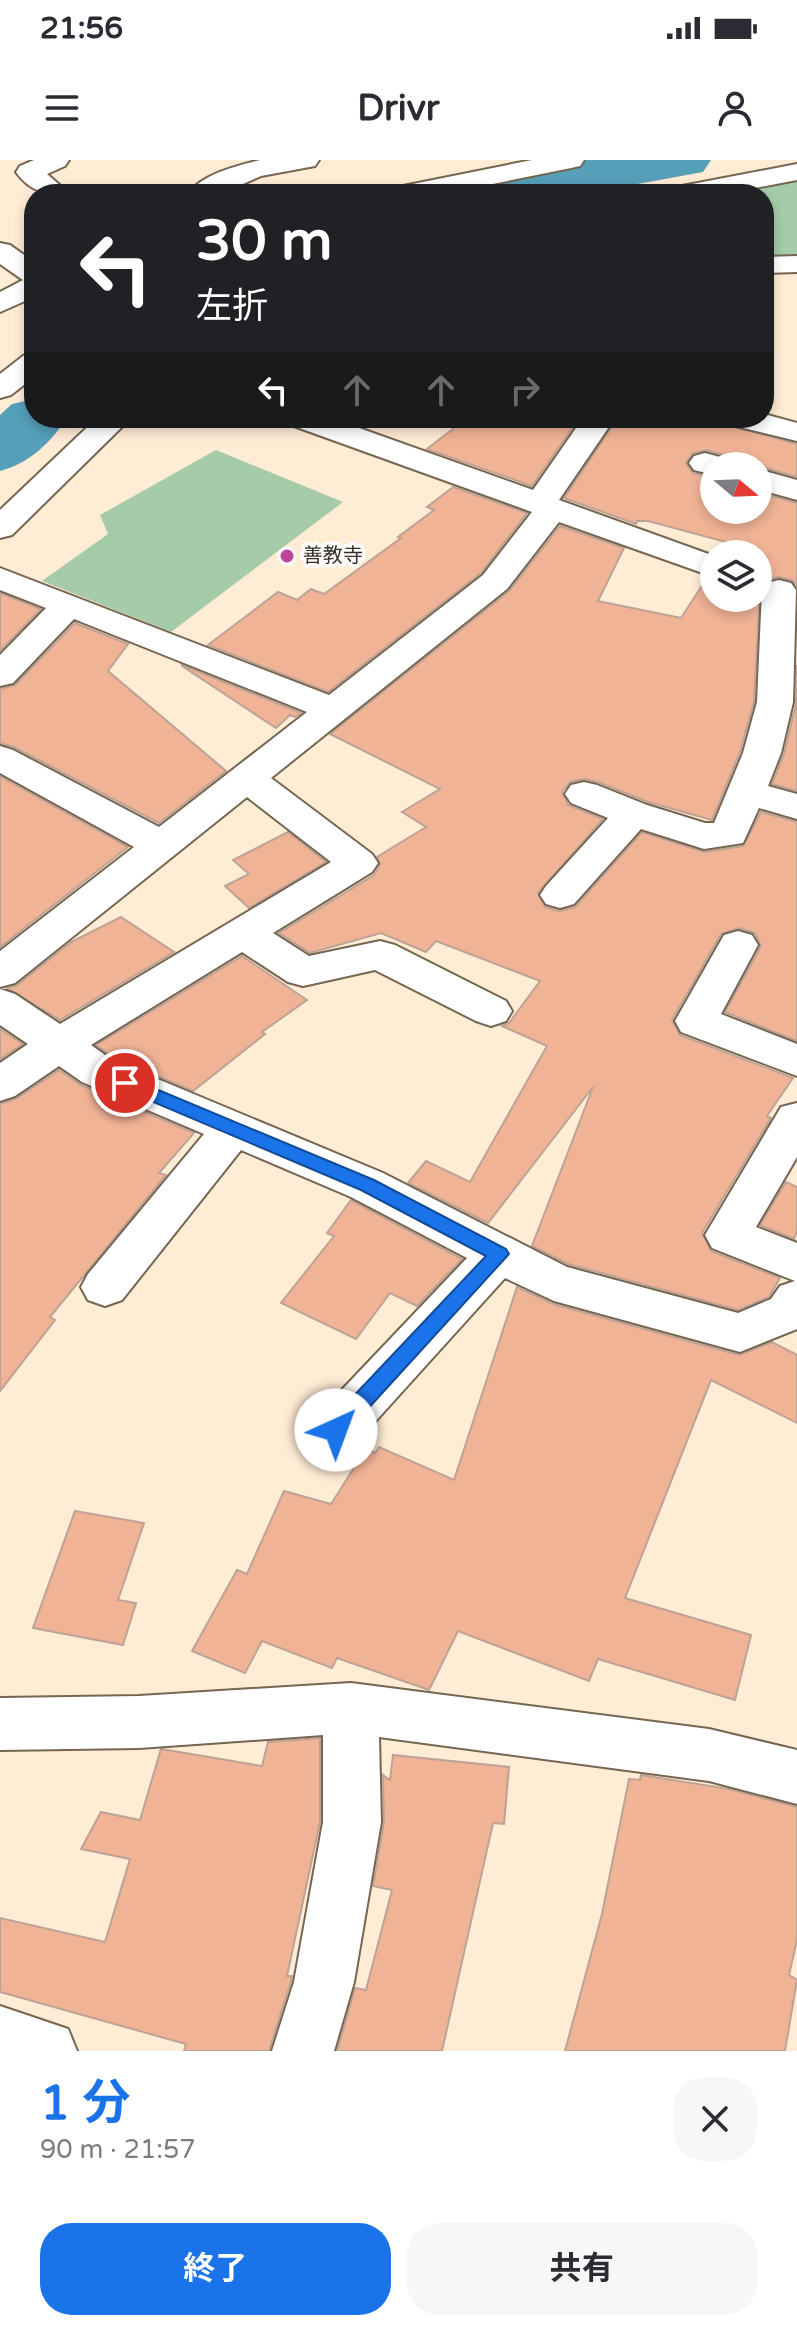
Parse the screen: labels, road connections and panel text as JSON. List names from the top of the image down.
{
  "places": ["善教寺"],
  "north": "right",
  "page": {
    "status": "21:56",
    "header": "Drivr",
    "turn": ["30 m", "左折"],
    "heading": ["1 分", "90 m · 21:57"],
    "buttons": ["終了", "共有"]
  }
}
